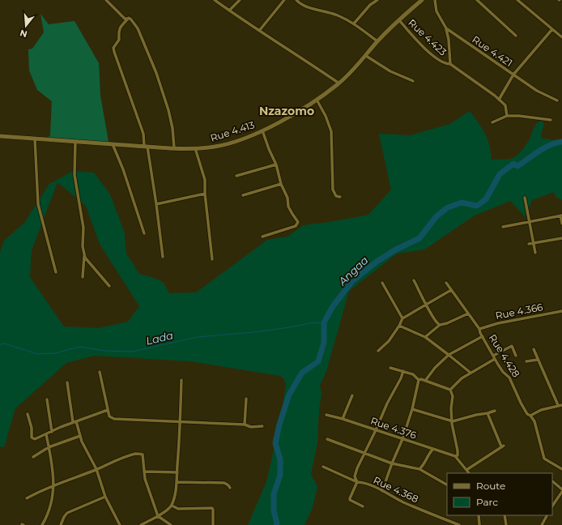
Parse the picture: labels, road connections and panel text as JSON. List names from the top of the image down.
{
  "streets": {
    "street": [
      "Rue 4.423",
      "Rue 4.421",
      "Rue 4.413",
      "Rue 4.366",
      "Rue 4.428",
      "Rue 4.376",
      "Rue 4.368"
    ]
  },
  "crossings": [
    ["Rue 4.423", "Rue 4.413"],
    ["Rue 4.366", "Rue 4.428"]
  ],
  "districts": ["Nzazomo"],
  "water": ["Angaa", "Lada"],
  "legend": ["Route", "Parc"],
  "north": "bottom"
}
